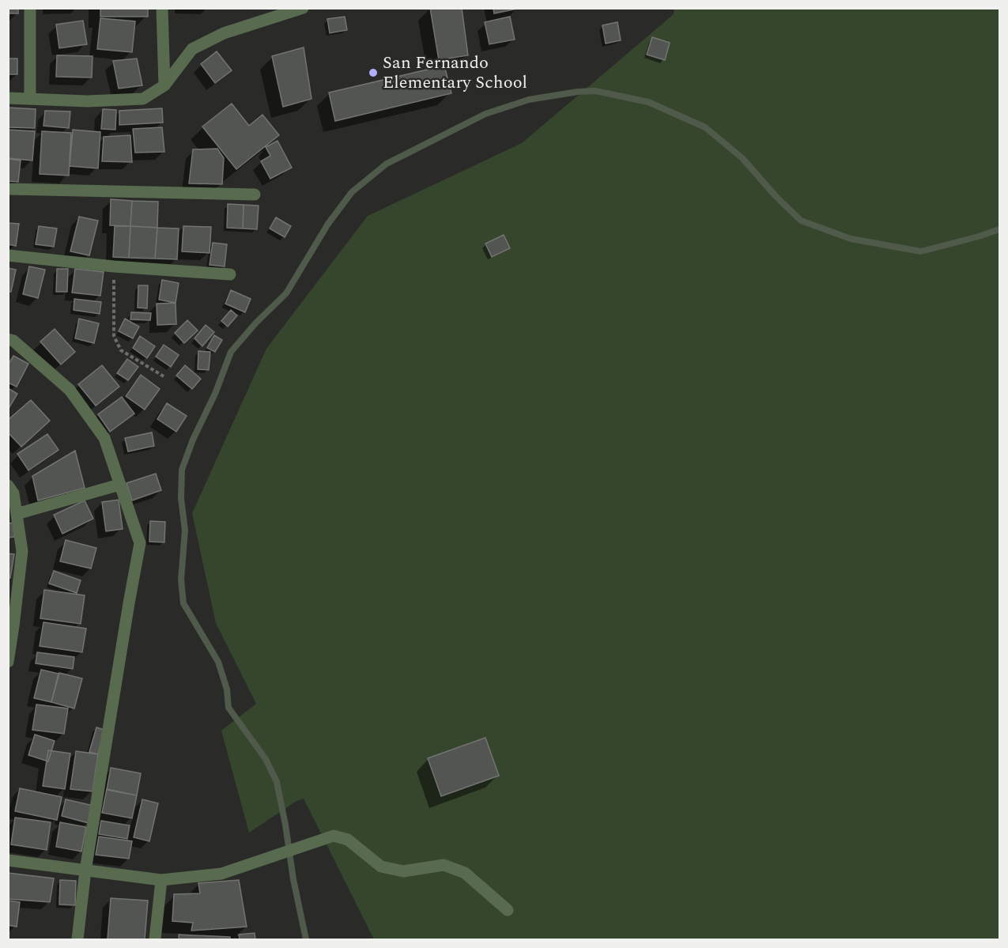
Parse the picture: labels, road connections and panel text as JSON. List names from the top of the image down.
{
  "places": ["San Fernando Elementary School"]
}
